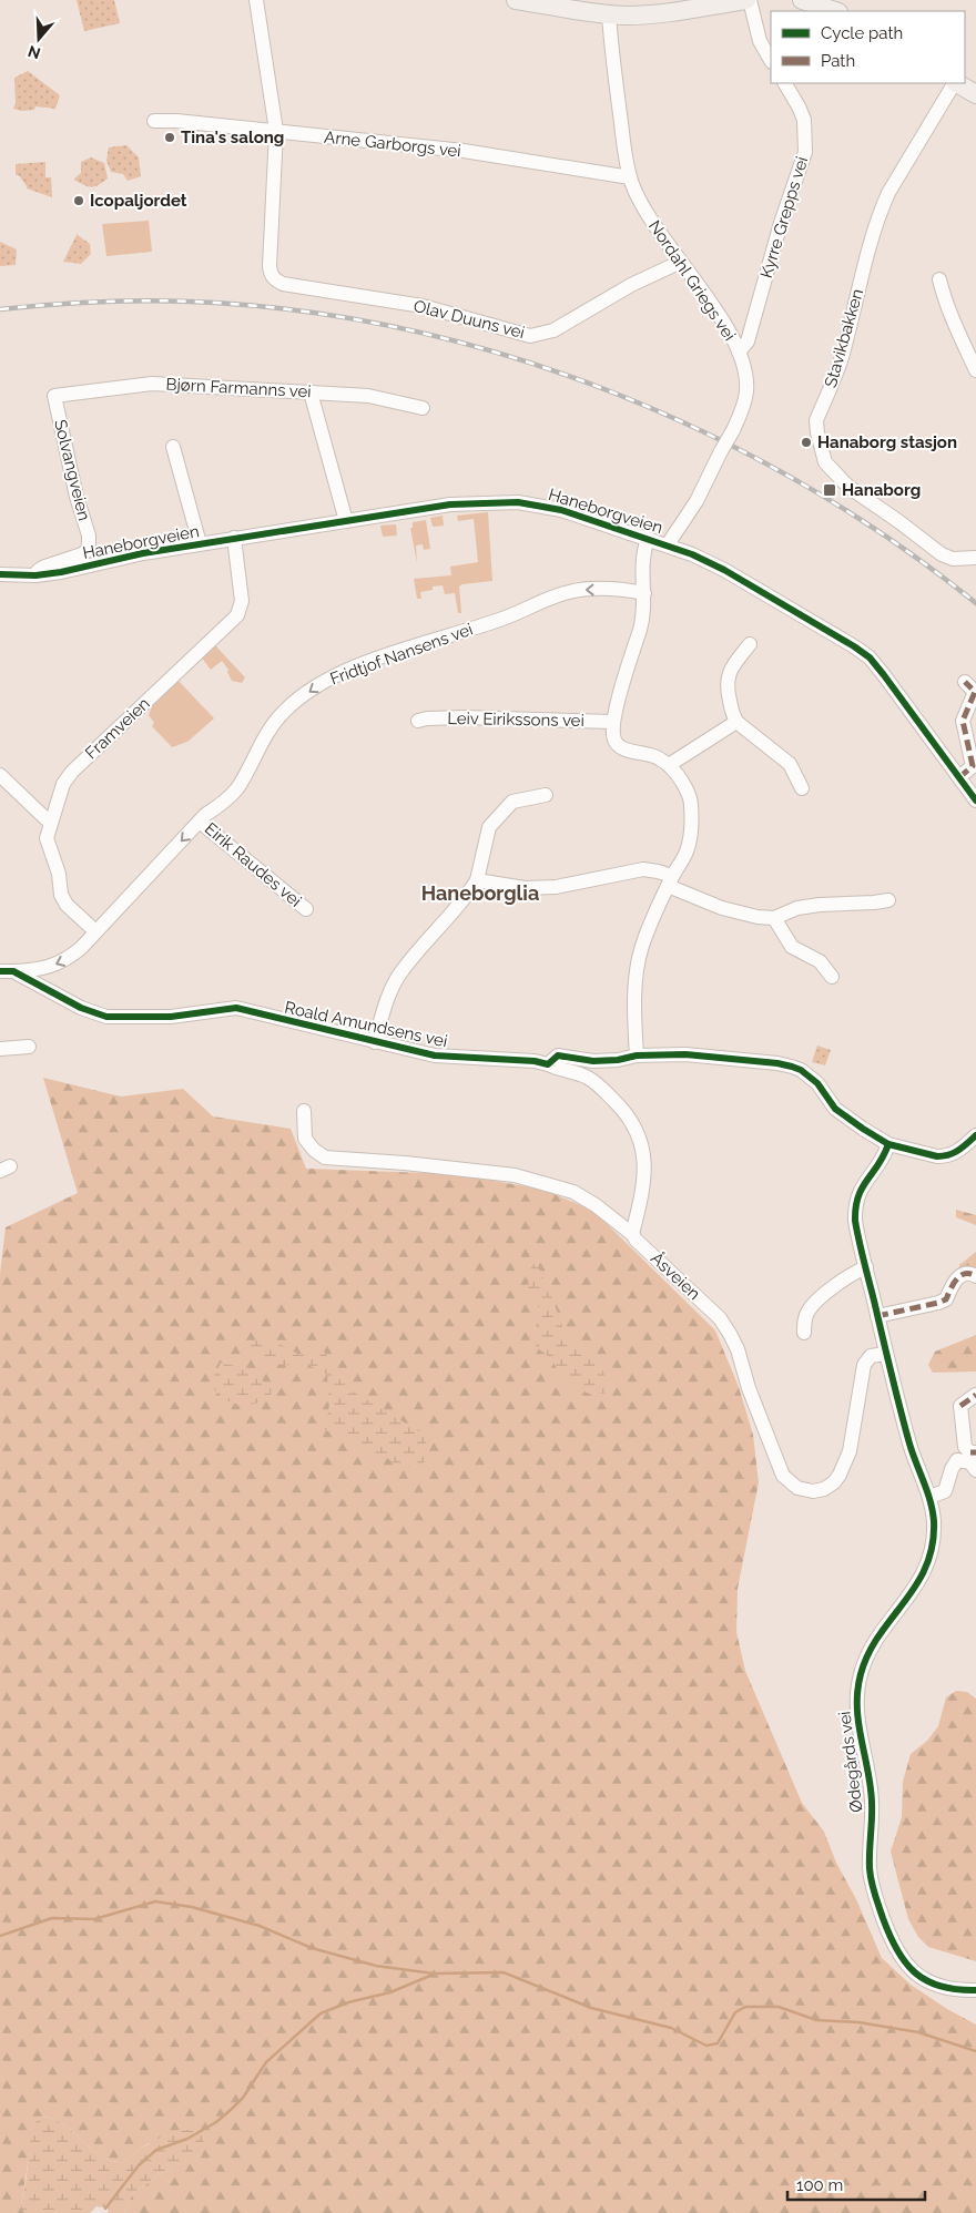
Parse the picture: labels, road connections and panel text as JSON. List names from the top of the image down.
{
  "streets": {
    "street": [
      "Arne Garborgs vei",
      "Kyrre Grepps vei",
      "Nordahl Griegs vei",
      "Olav Duuns vei",
      "Stavikbakken",
      "Bjørn Farmanns vei",
      "Solvangveien",
      "Haneborgveien",
      "Fridtjof Nansens vei",
      "Leiv Eirikssons vei",
      "Framveien",
      "Eirik Raudes vei",
      "Roald Amundsens vei",
      "Åsveien",
      "Ødegårds vei"
    ]
  },
  "crossings": [
    ["Arne Garborgs vei", "Nordahl Griegs vei"],
    ["Arne Garborgs vei", "Olav Duuns vei"],
    ["Kyrre Grepps vei", "Nordahl Griegs vei"],
    ["Nordahl Griegs vei", "Olav Duuns vei"],
    ["Nordahl Griegs vei", "Haneborgveien"],
    ["Bjørn Farmanns vei", "Solvangveien"],
    ["Solvangveien", "Haneborgveien"],
    ["Haneborgveien", "Framveien"],
    ["Fridtjof Nansens vei", "Framveien"],
    ["Fridtjof Nansens vei", "Eirik Raudes vei"],
    ["Fridtjof Nansens vei", "Roald Amundsens vei"],
    ["Roald Amundsens vei", "Ødegårds vei"],
    ["Åsveien", "Ødegårds vei"]
  ],
  "one_way": ["Fridtjof Nansens vei"],
  "districts": ["Haneborglia"],
  "places": {
    "other": ["Tina's salong", "Icopaljordet", "Hanaborg stasjon"],
    "transit": ["Hanaborg"]
  },
  "legend": ["Cycle path", "Path"],
  "scale_bar": "100 m",
  "north": "bottom"
}
